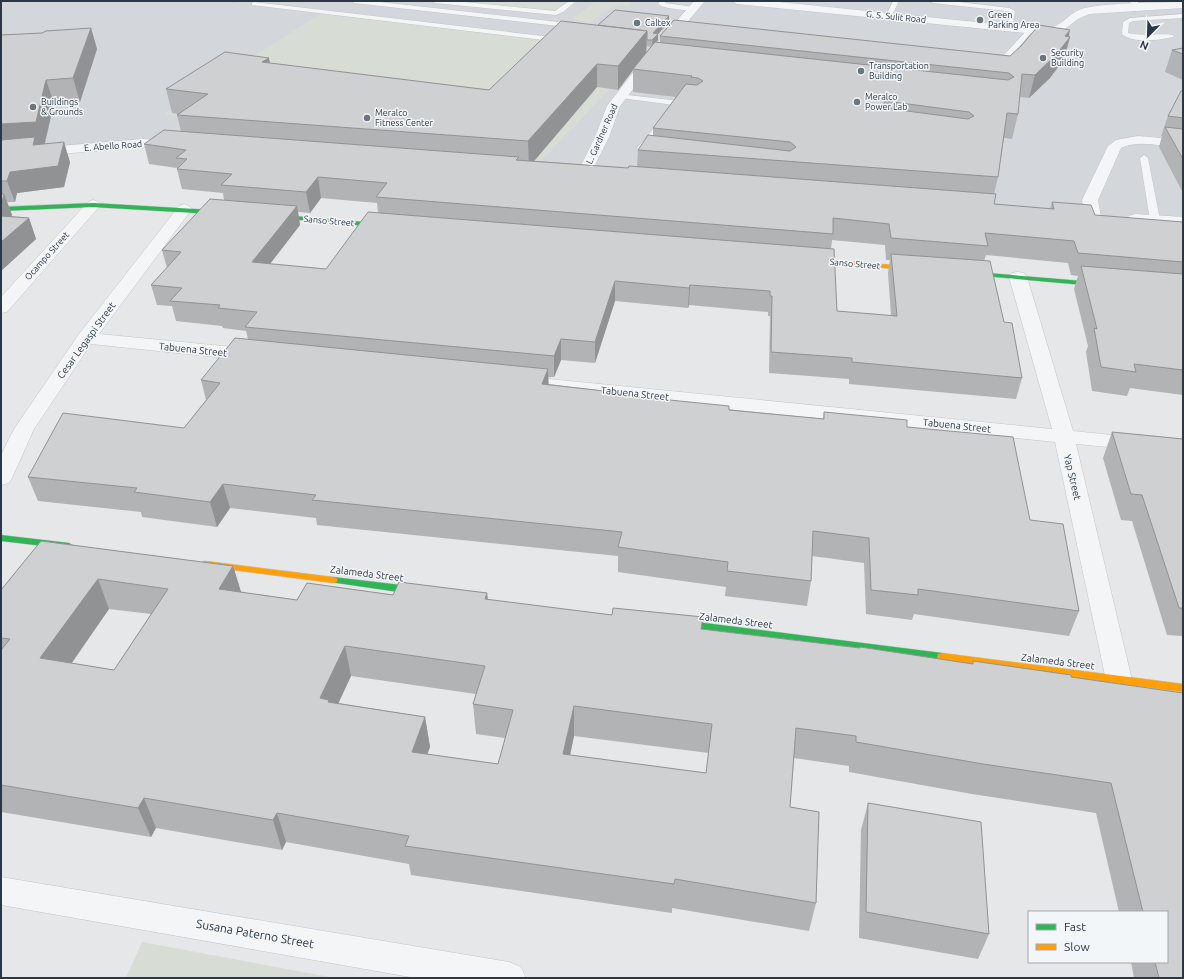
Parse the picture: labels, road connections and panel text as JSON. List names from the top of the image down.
{
  "streets": {
    "street": [
      "G. S. Sulit Road",
      "L. Gardner Road",
      "E. Abello Road",
      "Sanso Street",
      "Ocampo Street",
      "Cesar Legaspi Street",
      "Tabuena Street",
      "Yap Street",
      "Zalameda Street",
      "Susana Paterno Street"
    ]
  },
  "crossings": [
    ["Cesar Legaspi Street", "Tabuena Street"],
    ["Tabuena Street", "Yap Street"],
    ["Yap Street", "Zalameda Street"]
  ],
  "places": [
    "Green Parking Area",
    "Caltex",
    "Security Building",
    "Transportation Building",
    "Meralco Power Lab",
    "Buildings & Grounds",
    "Meralco Fitness Center"
  ],
  "legend": ["Fast", "Slow"],
  "north": "bottom left"
}
